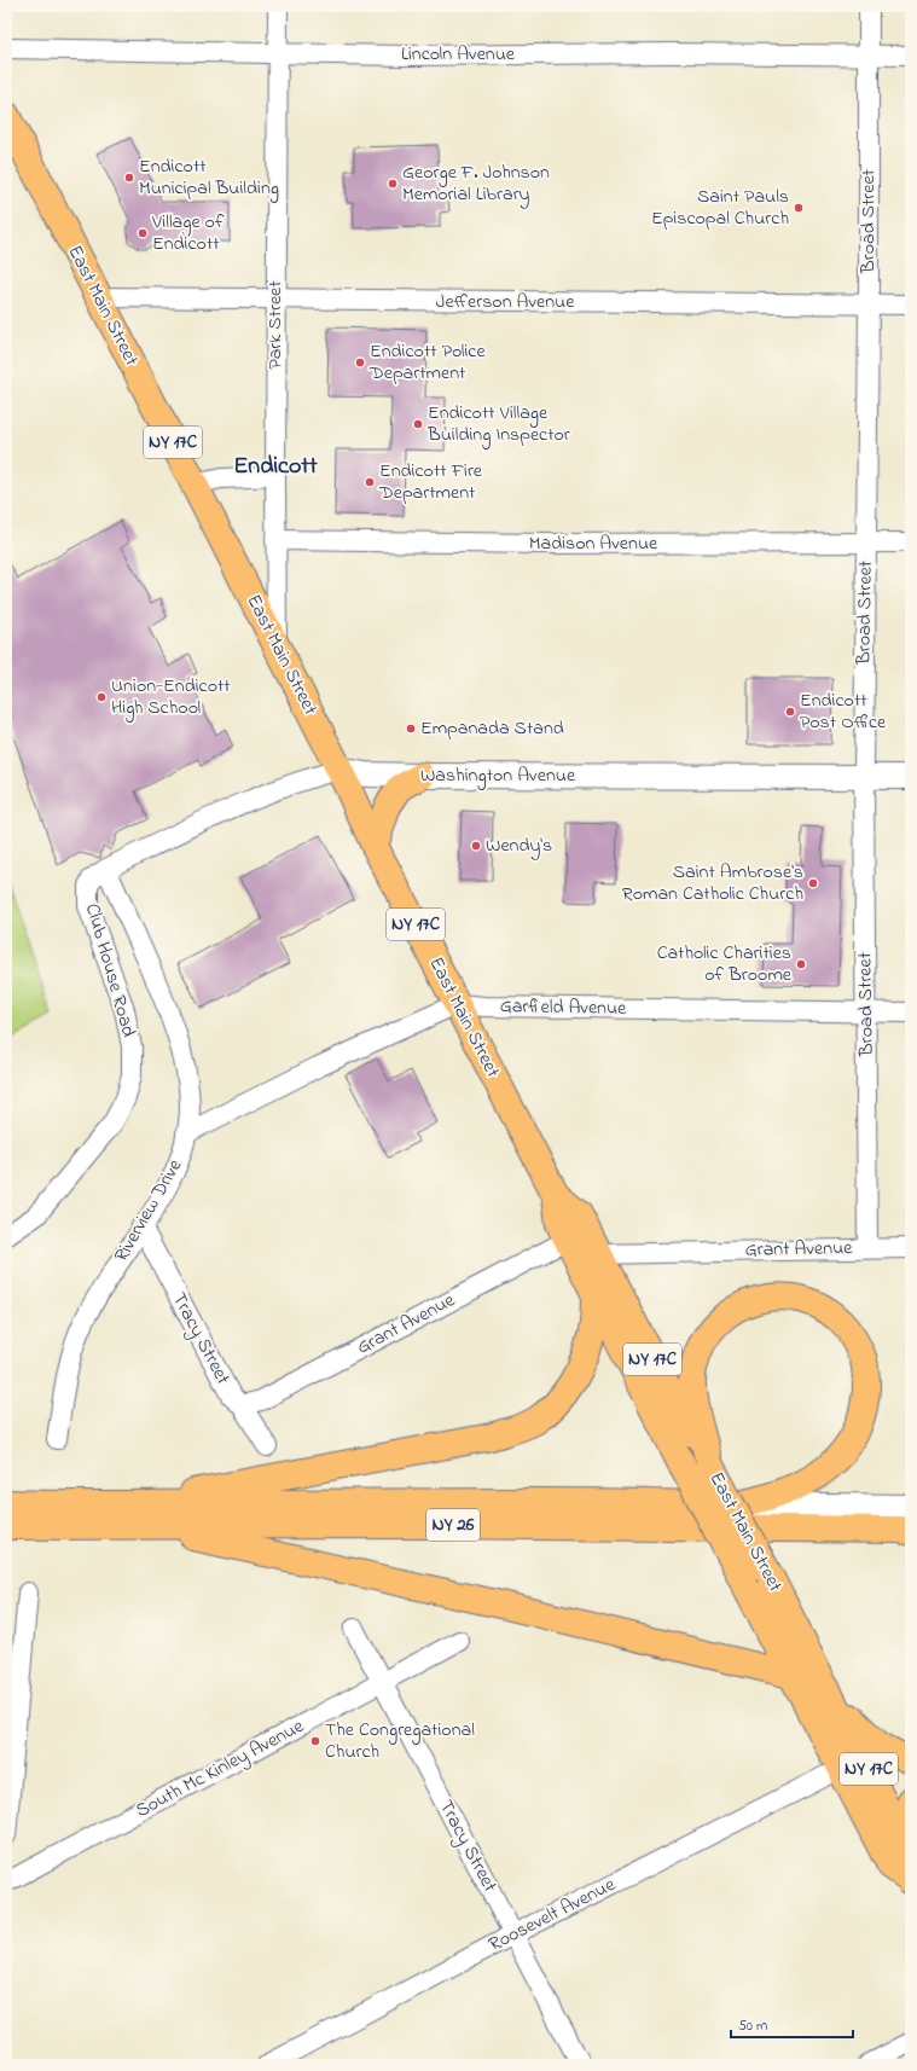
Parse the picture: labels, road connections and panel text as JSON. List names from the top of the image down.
{
  "streets": {
    "main road": ["East Main Street", "NY 17C", "NY 26"],
    "street": [
      "Lincoln Avenue",
      "Broad Street",
      "Jefferson Avenue",
      "Park Street",
      "Madison Avenue",
      "Washington Avenue",
      "Club House Road",
      "Garfield Avenue",
      "Riverview Drive",
      "Grant Avenue",
      "Tracy Street",
      "South Mc Kinley Avenue",
      "Roosevelt Avenue"
    ]
  },
  "crossings": [
    ["Lincoln Avenue", "Broad Street"],
    ["Lincoln Avenue", "Park Street"],
    ["Broad Street", "Jefferson Avenue"],
    ["Broad Street", "Madison Avenue"],
    ["Broad Street", "Washington Avenue"],
    ["Broad Street", "Garfield Avenue"],
    ["Broad Street", "Grant Avenue"],
    ["Jefferson Avenue", "East Main Street"],
    ["Jefferson Avenue", "Park Street"],
    ["East Main Street", "Park Street"],
    ["East Main Street", "Washington Avenue"],
    ["East Main Street", "Garfield Avenue"],
    ["East Main Street", "Grant Avenue"],
    ["East Main Street", "Roosevelt Avenue"],
    ["Park Street", "Madison Avenue"],
    ["Washington Avenue", "Club House Road"],
    ["Washington Avenue", "Riverview Drive"],
    ["Club House Road", "Riverview Drive"],
    ["Garfield Avenue", "Riverview Drive"],
    ["Riverview Drive", "Tracy Street"],
    ["Grant Avenue", "Tracy Street"],
    ["Tracy Street", "South Mc Kinley Avenue"],
    ["Tracy Street", "Roosevelt Avenue"]
  ],
  "districts": ["Endicott"],
  "places": [
    "Endicott Municipal Building",
    "George F. Johnson Memorial Library",
    "Saint Pauls Episcopal Church",
    "Village of Endicott",
    "Endicott Police Department",
    "Endicott Village Building Inspector",
    "Endicott Fire Department",
    "Union-Endicott High School",
    "Endicott Post Office",
    "Empanada Stand",
    "Wendy's",
    "Saint Ambrose's Roman Catholic Church",
    "Catholic Charities of Broome",
    "The Congregational Church"
  ],
  "scale_bar": "50 m"
}
